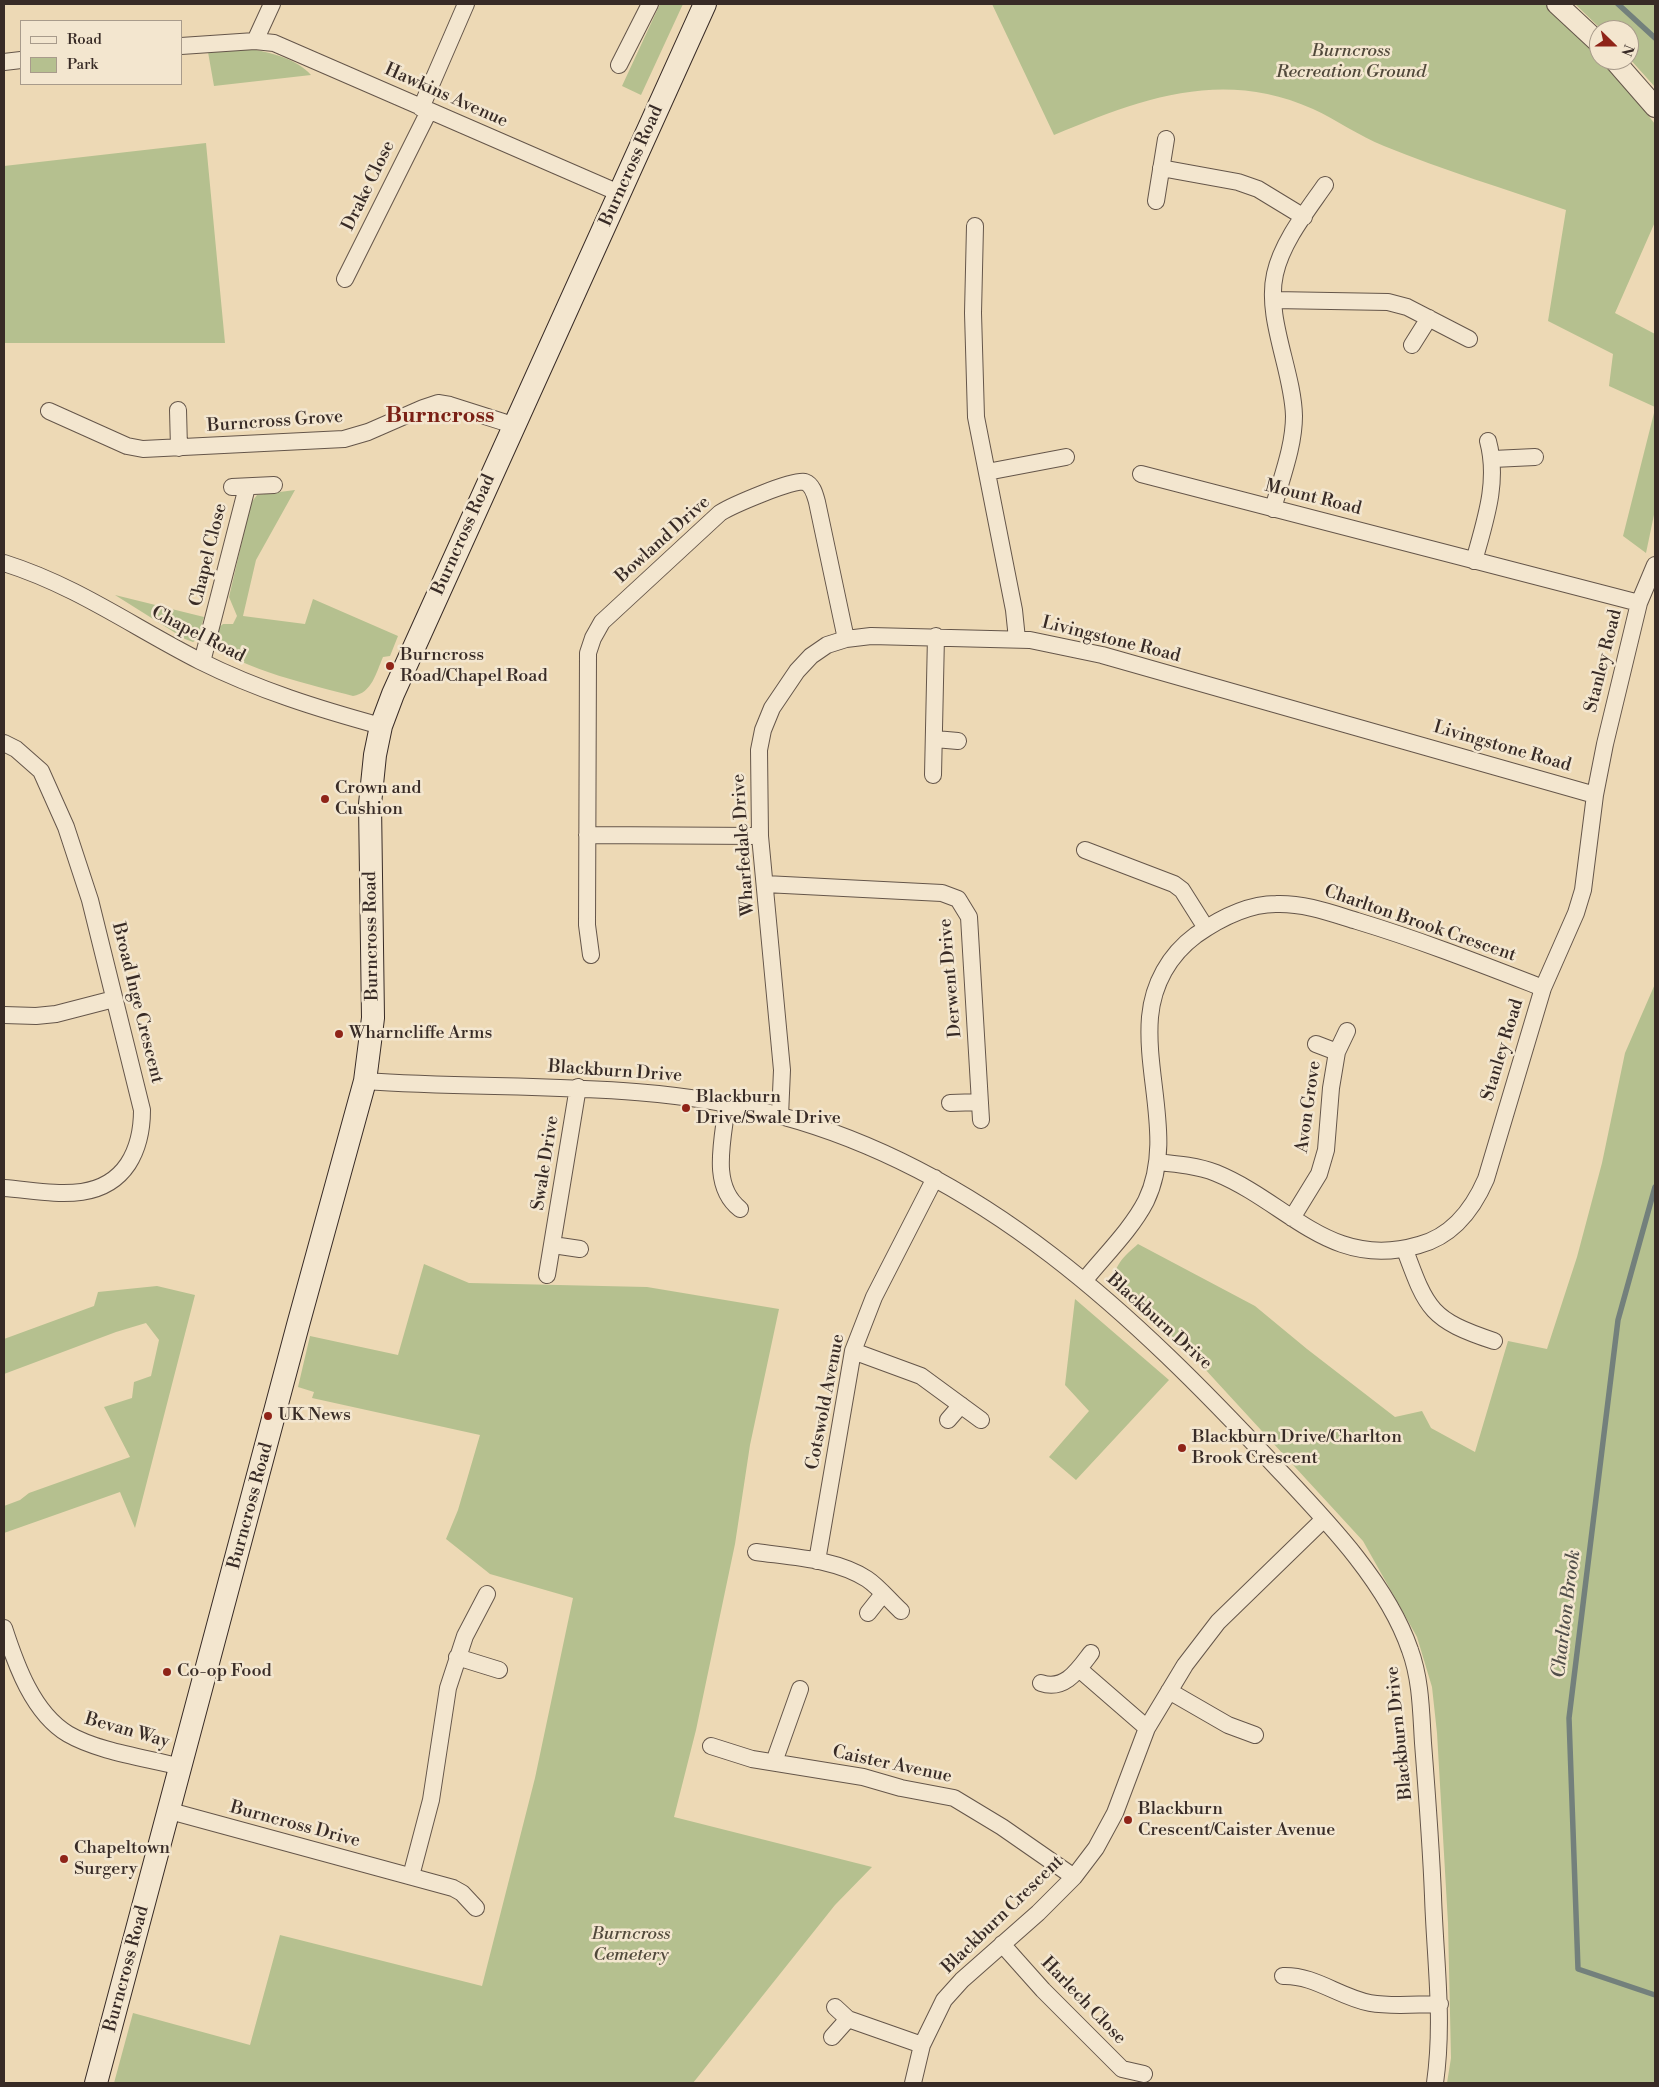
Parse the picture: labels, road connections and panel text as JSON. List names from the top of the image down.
{
  "streets": {
    "main road": ["Burncross Road"],
    "street": [
      "Hawkins Avenue",
      "Drake Close",
      "Burncross Grove",
      "Mount Road",
      "Bowland Drive",
      "Chapel Close",
      "Chapel Road",
      "Livingstone Road",
      "Stanley Road",
      "Wharfedale Drive",
      "Charlton Brook Crescent",
      "Derwent Drive",
      "Broad Inge Crescent",
      "Blackburn Drive",
      "Avon Grove",
      "Swale Drive",
      "Cotswold Avenue",
      "Bevan Way",
      "Caister Avenue",
      "Burncross Drive",
      "Blackburn Crescent",
      "Harlech Close"
    ]
  },
  "crossings": [
    ["Hawkins Avenue", "Burncross Road"],
    ["Hawkins Avenue", "Drake Close"],
    ["Burncross Road", "Burncross Grove"],
    ["Burncross Road", "Chapel Road"],
    ["Burncross Road", "Blackburn Drive"],
    ["Burncross Road", "Bevan Way"],
    ["Burncross Road", "Burncross Drive"],
    ["Mount Road", "Stanley Road"],
    ["Bowland Drive", "Wharfedale Drive"],
    ["Chapel Close", "Chapel Road"],
    ["Livingstone Road", "Stanley Road"],
    ["Livingstone Road", "Wharfedale Drive"],
    ["Stanley Road", "Charlton Brook Crescent"],
    ["Stanley Road", "Avon Grove"],
    ["Wharfedale Drive", "Derwent Drive"],
    ["Wharfedale Drive", "Blackburn Drive"],
    ["Charlton Brook Crescent", "Blackburn Drive"],
    ["Blackburn Drive", "Swale Drive"],
    ["Blackburn Drive", "Cotswold Avenue"],
    ["Blackburn Drive", "Blackburn Crescent"],
    ["Caister Avenue", "Blackburn Crescent"],
    ["Blackburn Crescent", "Harlech Close"]
  ],
  "districts": ["Burncross"],
  "water": ["Charlton Brook"],
  "parks": ["Burncross Recreation Ground", "Burncross Cemetery"],
  "places": [
    "Burncross Road/Chapel Road",
    "Crown and Cushion",
    "Wharncliffe Arms",
    "Blackburn Drive/Swale Drive",
    "UK News",
    "Blackburn Drive/Charlton Brook Crescent",
    "Co-op Food",
    "Blackburn Crescent/Caister Avenue",
    "Chapeltown Surgery"
  ],
  "legend": ["Road", "Park"],
  "north": "right"
}
